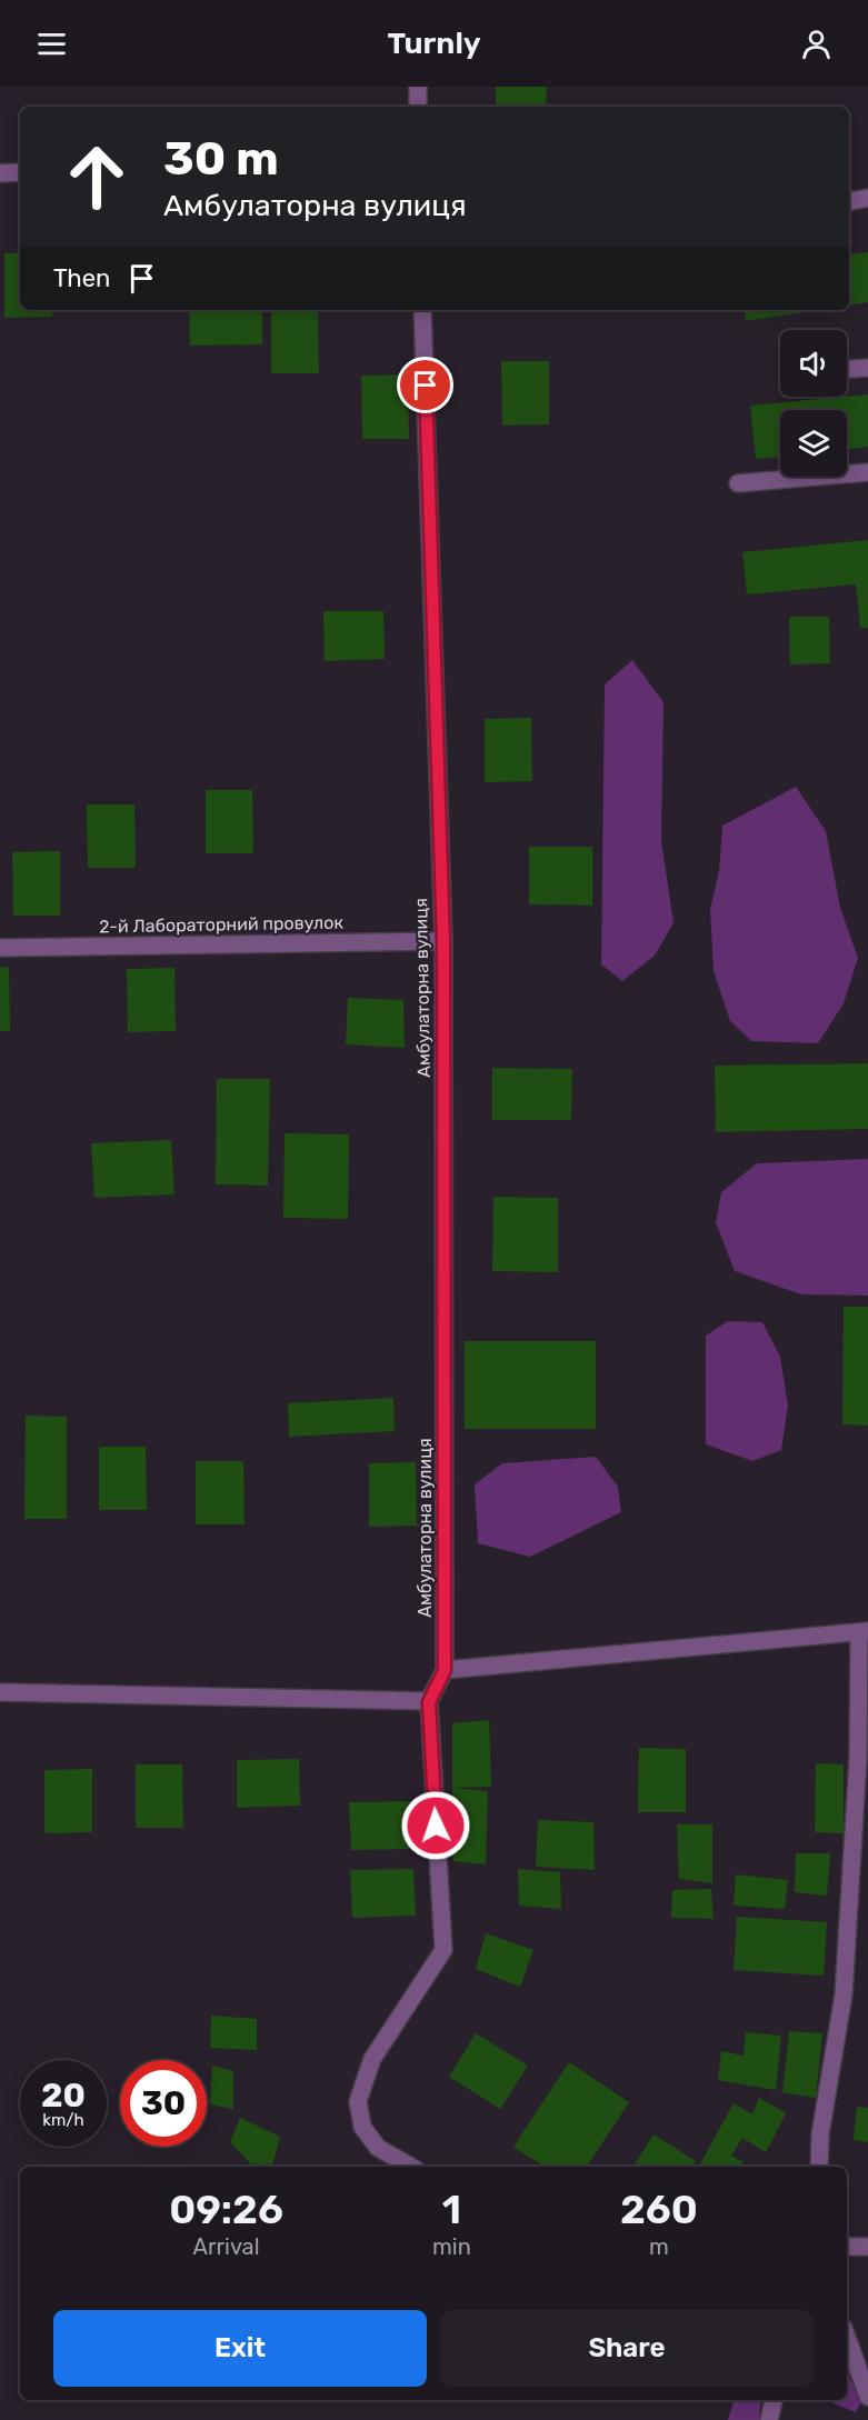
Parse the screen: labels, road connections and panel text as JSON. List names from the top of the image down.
{
  "streets": {
    "street": ["2-й Лабораторний провулок", "Амбулаторна вулиця"]
  },
  "crossings": [
    ["2-й Лабораторний провулок", "Амбулаторна вулиця"]
  ],
  "page": {
    "header": "Turnly",
    "turn": ["30 m", "Амбулаторна вулиця"],
    "then": "Then",
    "speed": "20 km/h",
    "limit": "30",
    "eta": [
      "09:26",
      "Arrival",
      "1",
      "min",
      "260",
      "m"
    ],
    "buttons": ["Exit", "Share"]
  }
}
